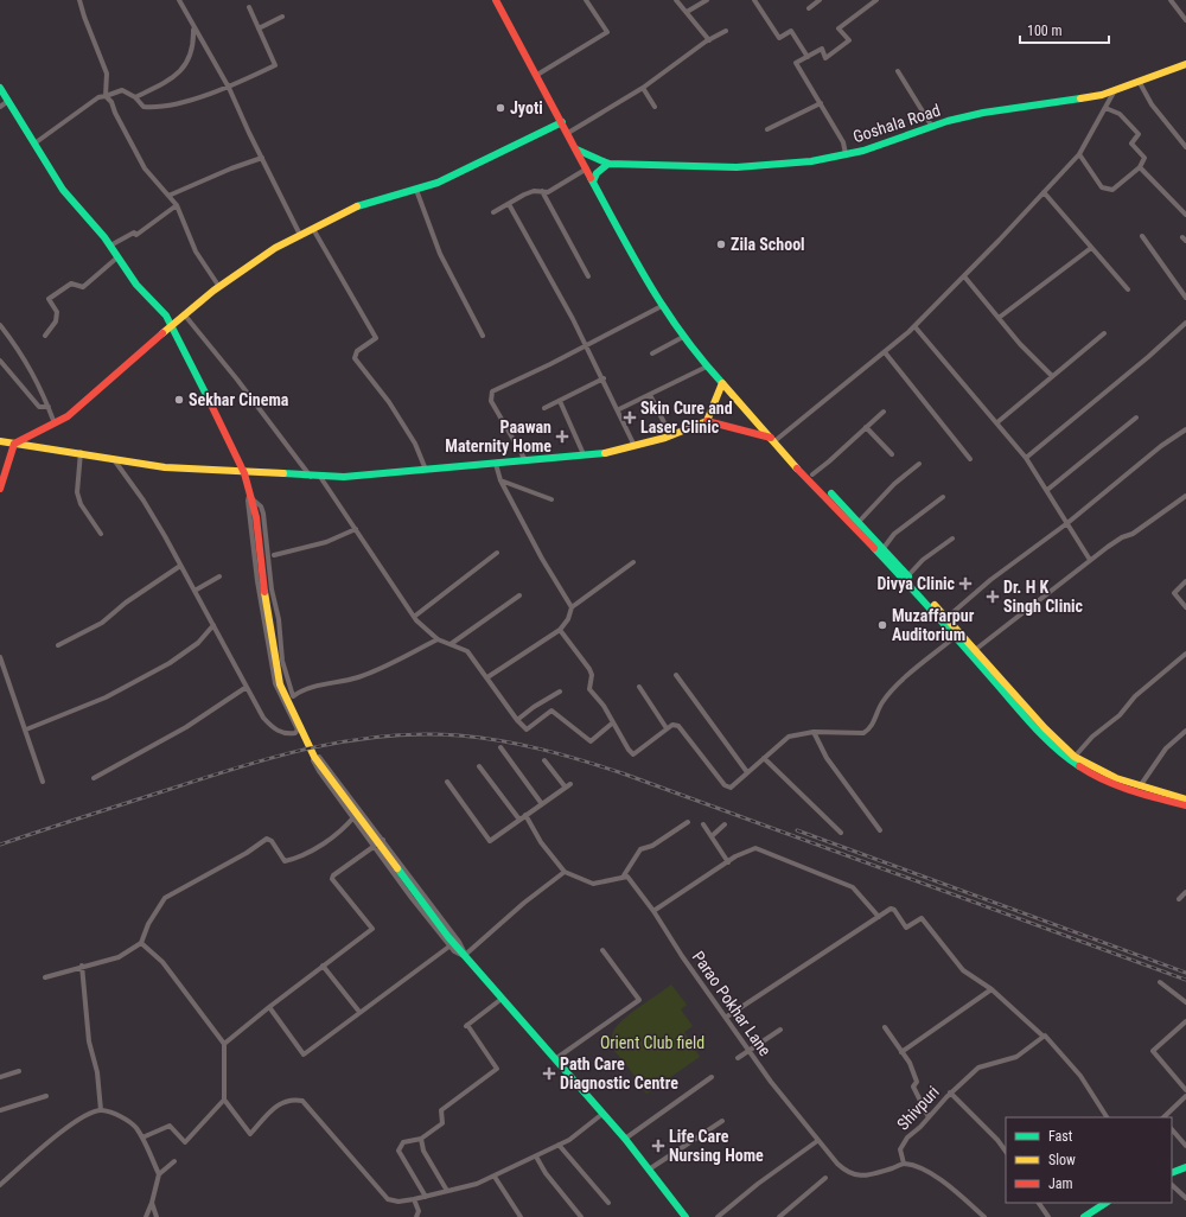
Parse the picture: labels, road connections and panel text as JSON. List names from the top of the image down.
{
  "streets": {
    "main road": ["Goshala Road"],
    "street": ["Parao Pokhar Lane", "Shivpuri"]
  },
  "crossings": [
    ["Parao Pokhar Lane", "Shivpuri"]
  ],
  "parks": ["Orient Club field"],
  "places": {
    "other": [
      "Jyoti",
      "Zila School",
      "Sekhar Cinema",
      "Muzaffarpur Auditorium"
    ],
    "health": [
      "Skin Cure and Laser Clinic",
      "Paawan Maternity Home",
      "Divya Clinic",
      "Dr. H K Singh Clinic",
      "Path Care Diagnostic Centre",
      "Life Care Nursing Home"
    ]
  },
  "legend": ["Fast", "Slow", "Jam"],
  "scale_bar": "100 m"
}
